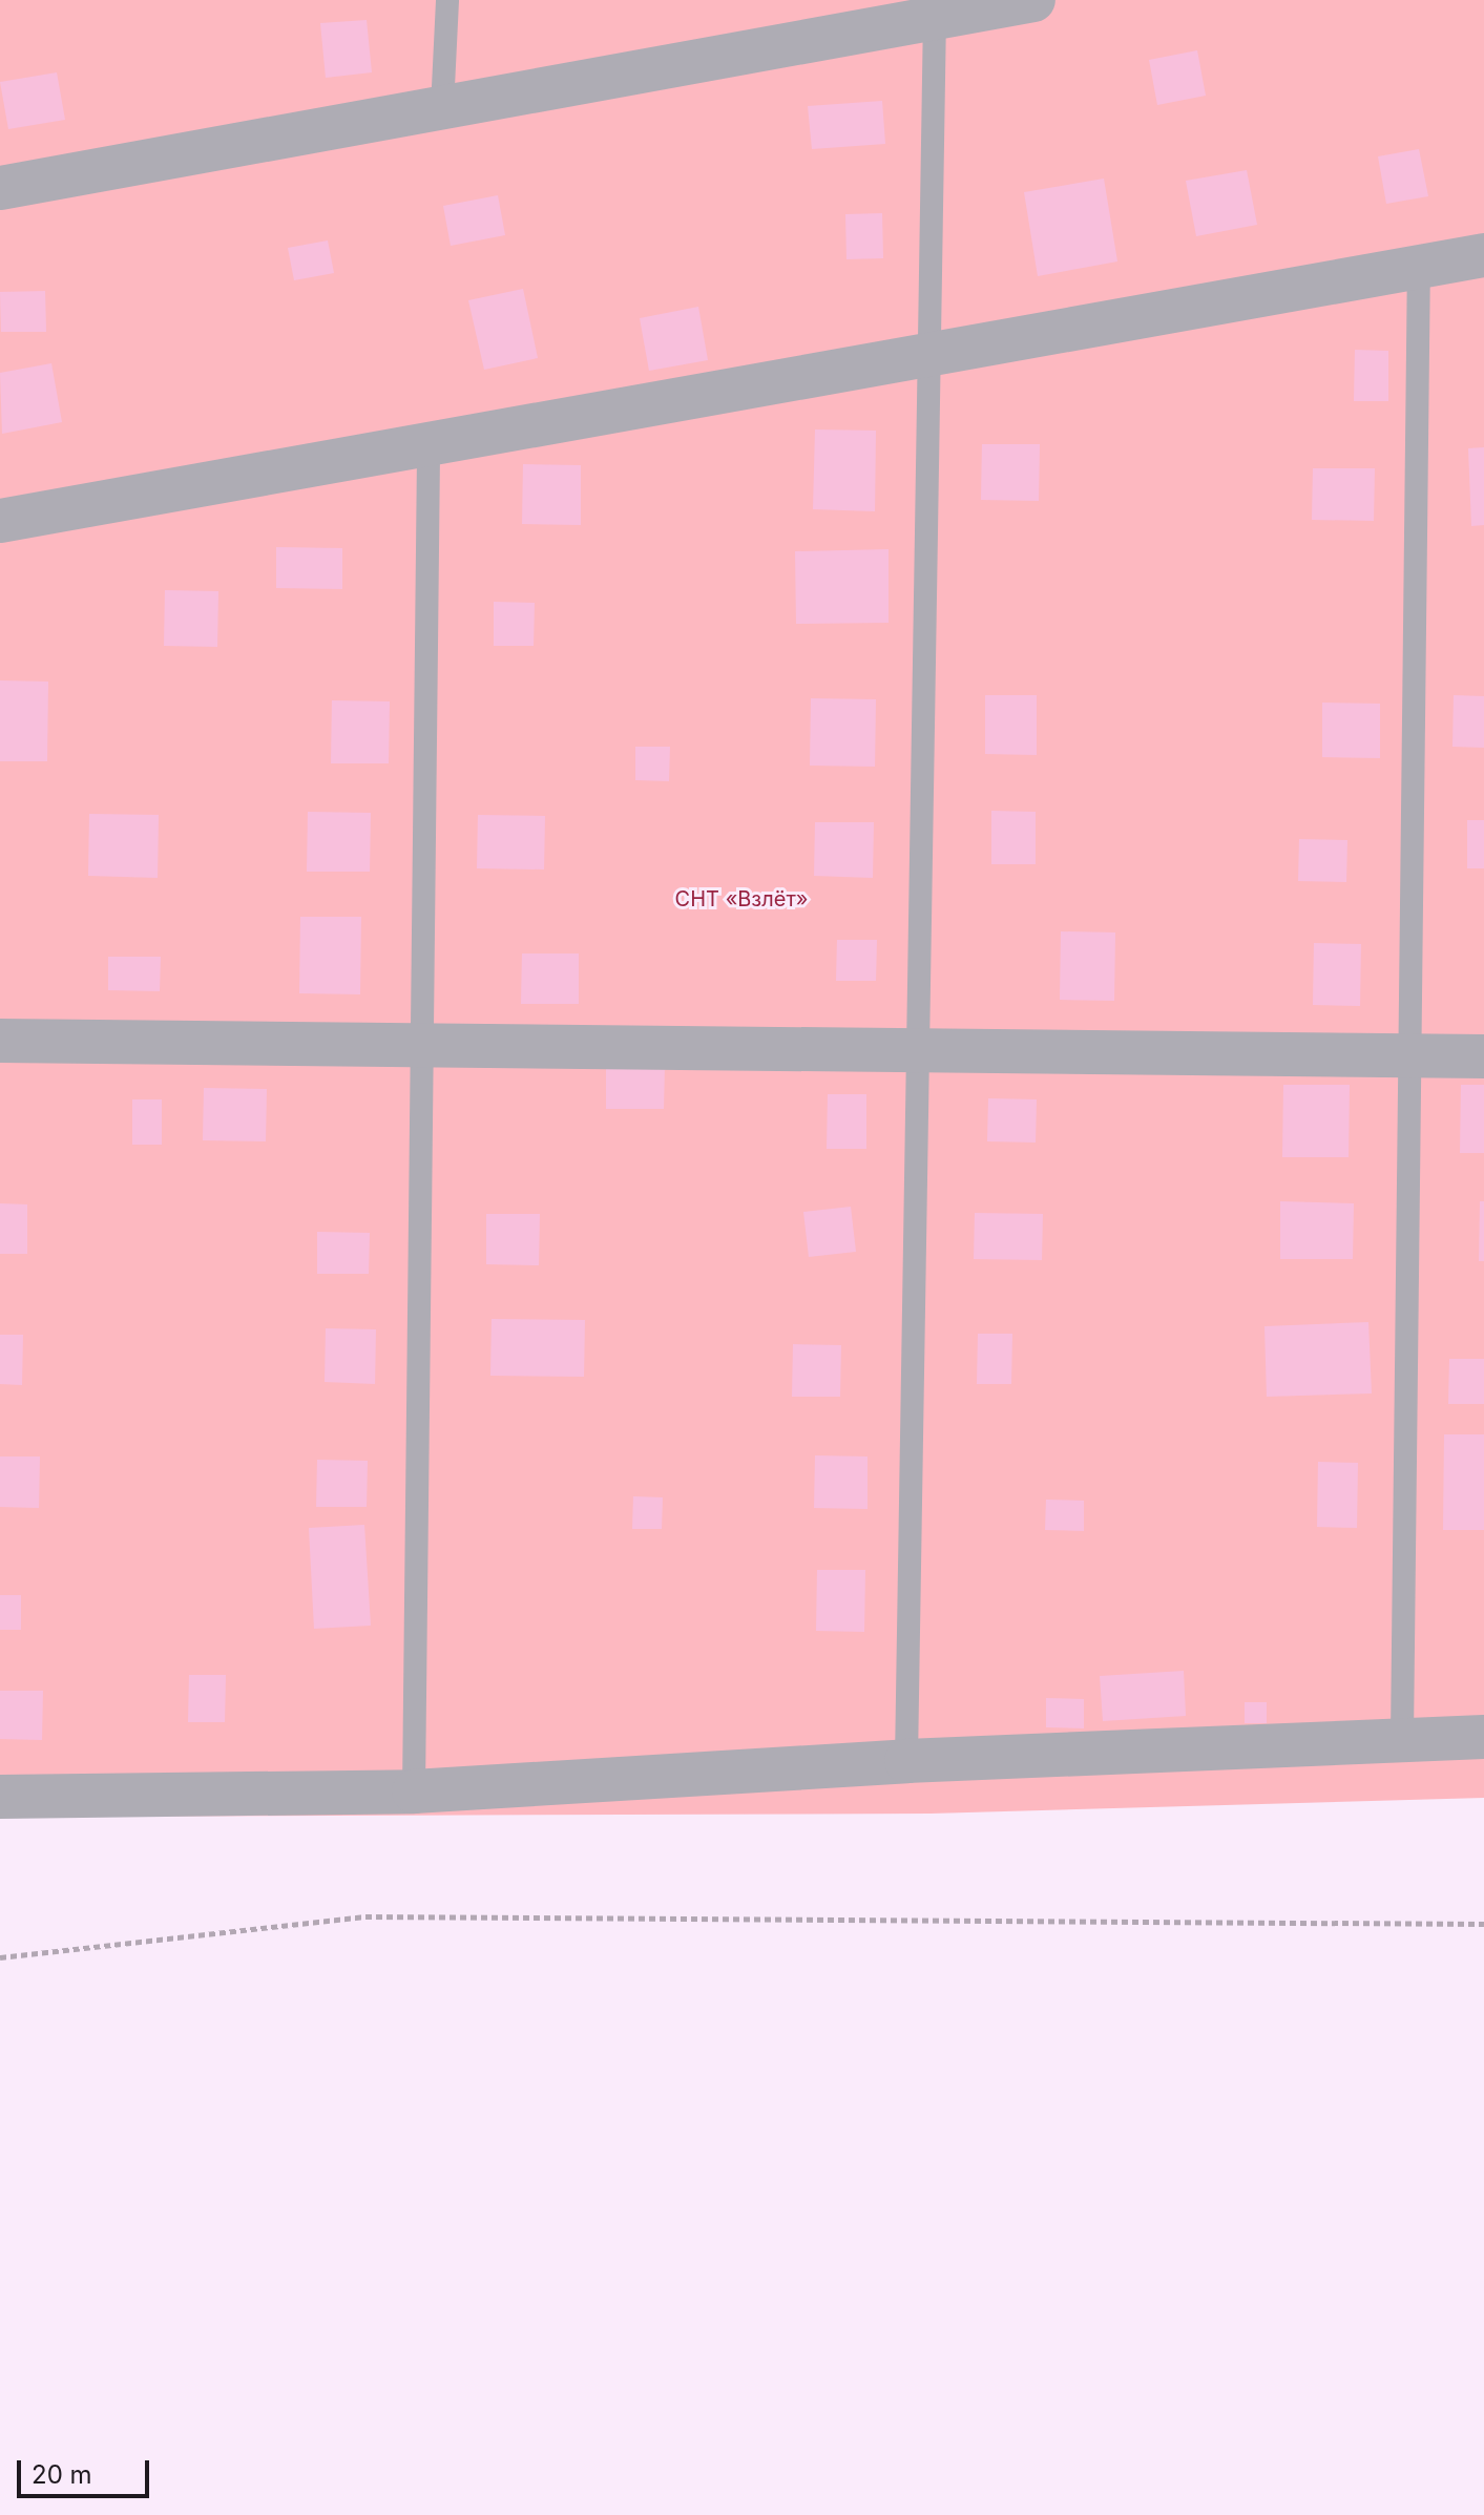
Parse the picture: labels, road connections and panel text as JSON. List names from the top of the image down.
{
  "parks": ["СНТ «Взлёт»"],
  "scale_bar": "20 m"
}
